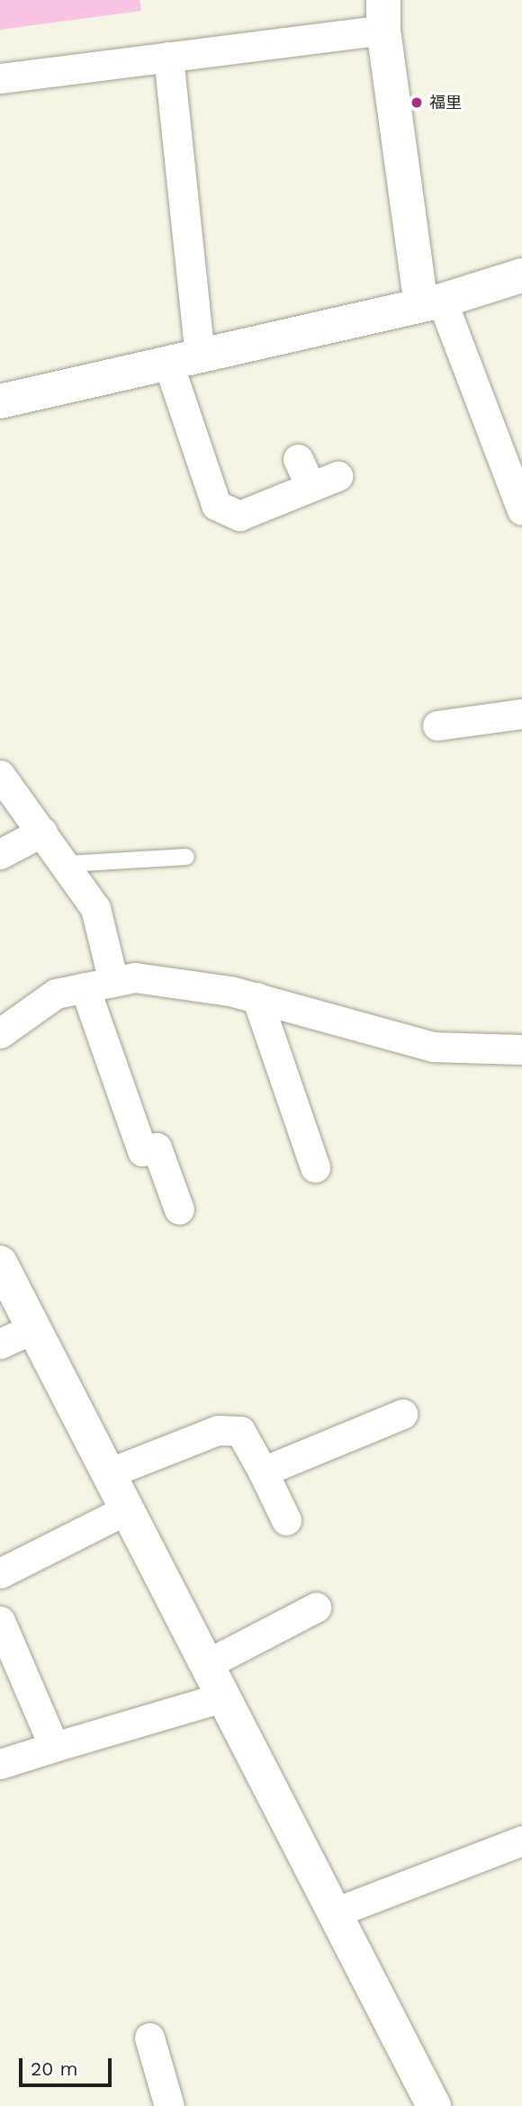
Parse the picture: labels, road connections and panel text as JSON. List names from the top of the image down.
{
  "places": ["福里"],
  "scale_bar": "20 m"
}
